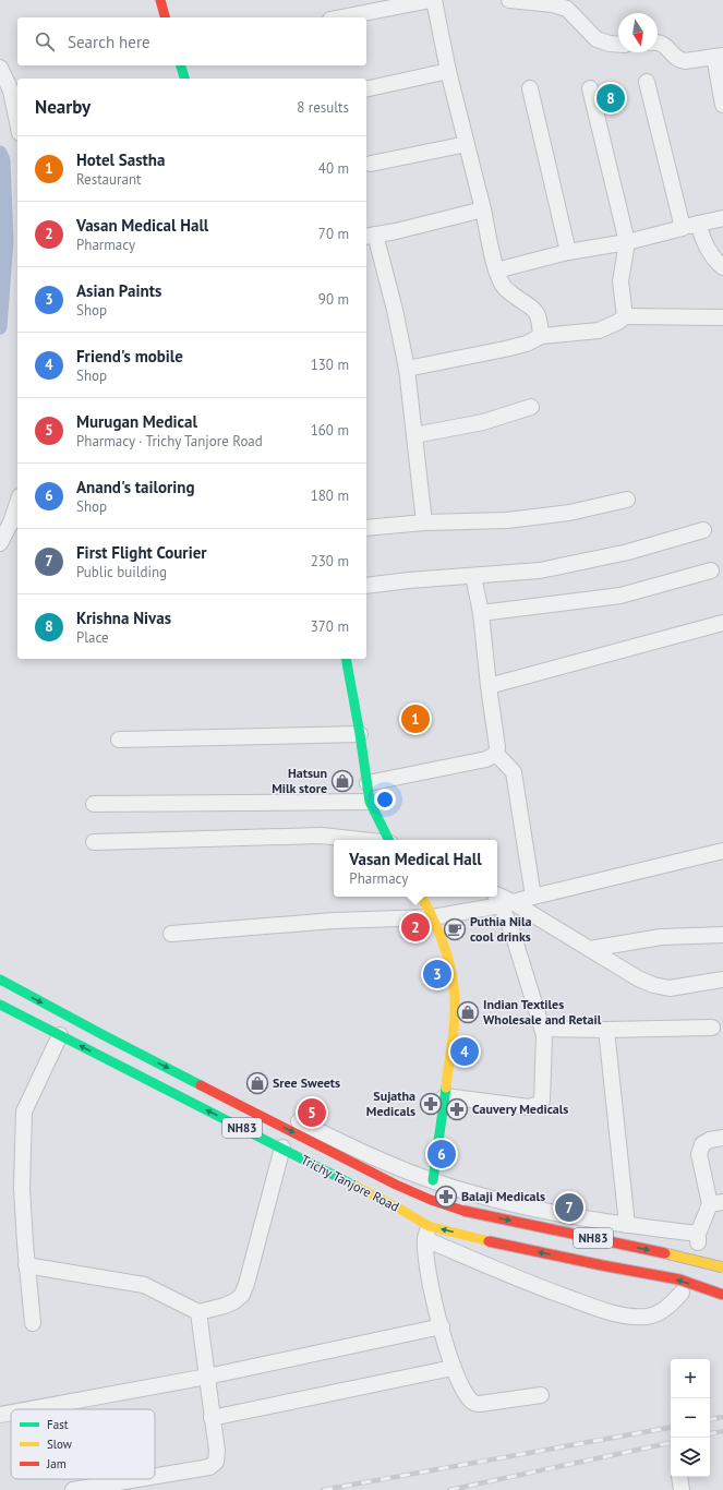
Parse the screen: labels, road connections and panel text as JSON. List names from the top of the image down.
{
  "streets": {
    "main road": ["NH83", "Trichy Tanjore Road"]
  },
  "places": {
    "shop": ["Hatsun Milk store", "Indian Textiles Wholesale and Retail", "Sree Sweets"],
    "cafe": ["Puthia Nila cool drinks"],
    "pharmacy": ["Sujatha Medicals", "Cauvery Medicals", "Balaji Medicals"]
  },
  "legend": ["Fast", "Slow", "Jam"],
  "north": "bottom",
  "page": {
    "search": "Search here",
    "heading": ["Nearby", "8 results"],
    "pins": [
      "8",
      "1",
      "2",
      "3",
      "4",
      "5",
      "6",
      "7"
    ],
    "list": [
      {
        "mark": "1",
        "name": "Hotel Sastha",
        "note": "Restaurant",
        "value": "40 m"
      },
      {
        "mark": "2",
        "name": "Vasan Medical Hall",
        "note": "Pharmacy",
        "value": "70 m"
      },
      {
        "mark": "3",
        "name": "Asian Paints",
        "note": "Shop",
        "value": "90 m"
      },
      {
        "mark": "4",
        "name": "Friend's mobile",
        "note": "Shop",
        "value": "130 m"
      },
      {
        "mark": "5",
        "name": "Murugan Medical",
        "note": "Pharmacy · Trichy Tanjore Road",
        "value": "160 m"
      },
      {
        "mark": "6",
        "name": "Anand's tailoring",
        "note": "Shop",
        "value": "180 m"
      },
      {
        "mark": "7",
        "name": "First Flight Courier",
        "note": "Public building",
        "value": "230 m"
      },
      {
        "mark": "8",
        "name": "Krishna Nivas",
        "note": "Place",
        "value": "370 m"
      }
    ],
    "popup": ["Vasan Medical Hall", "Pharmacy"],
    "map_buttons": ["+", "−"]
  }
}
